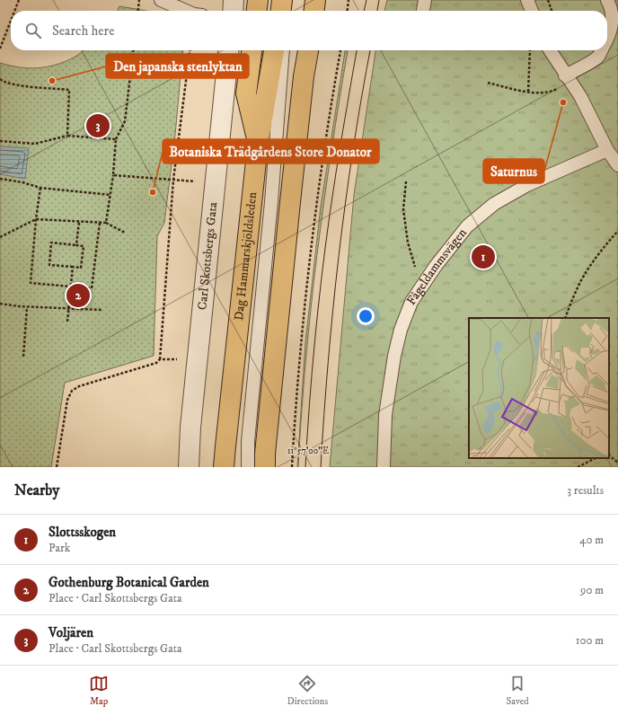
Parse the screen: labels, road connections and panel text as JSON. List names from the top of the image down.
{
  "streets": {
    "main road": ["Dag Hammarskjöldsleden"],
    "street": ["Carl Skottsbergs Gata"],
    "lane": ["Fågeldammsvägen"]
  },
  "places": ["Den japanska stenlyktan", "Saturnus", "Botaniska Trädgårdens Store Donator"],
  "page": {
    "search": "Search here",
    "pins": ["3", "1", "2"],
    "heading": ["Nearby", "3 results"],
    "list": [
      {
        "mark": "1",
        "name": "Slottsskogen",
        "note": "Park",
        "value": "40 m"
      },
      {
        "mark": "2",
        "name": "Gothenburg Botanical Garden",
        "note": "Place · Carl Skottsbergs Gata",
        "value": "90 m"
      },
      {
        "mark": "3",
        "name": "Voljären",
        "note": "Place · Carl Skottsbergs Gata",
        "value": "100 m"
      }
    ],
    "nav": ["Map", "Directions", "Saved"]
  },
  "coordinates": ["11°57'00\"E"]
}
